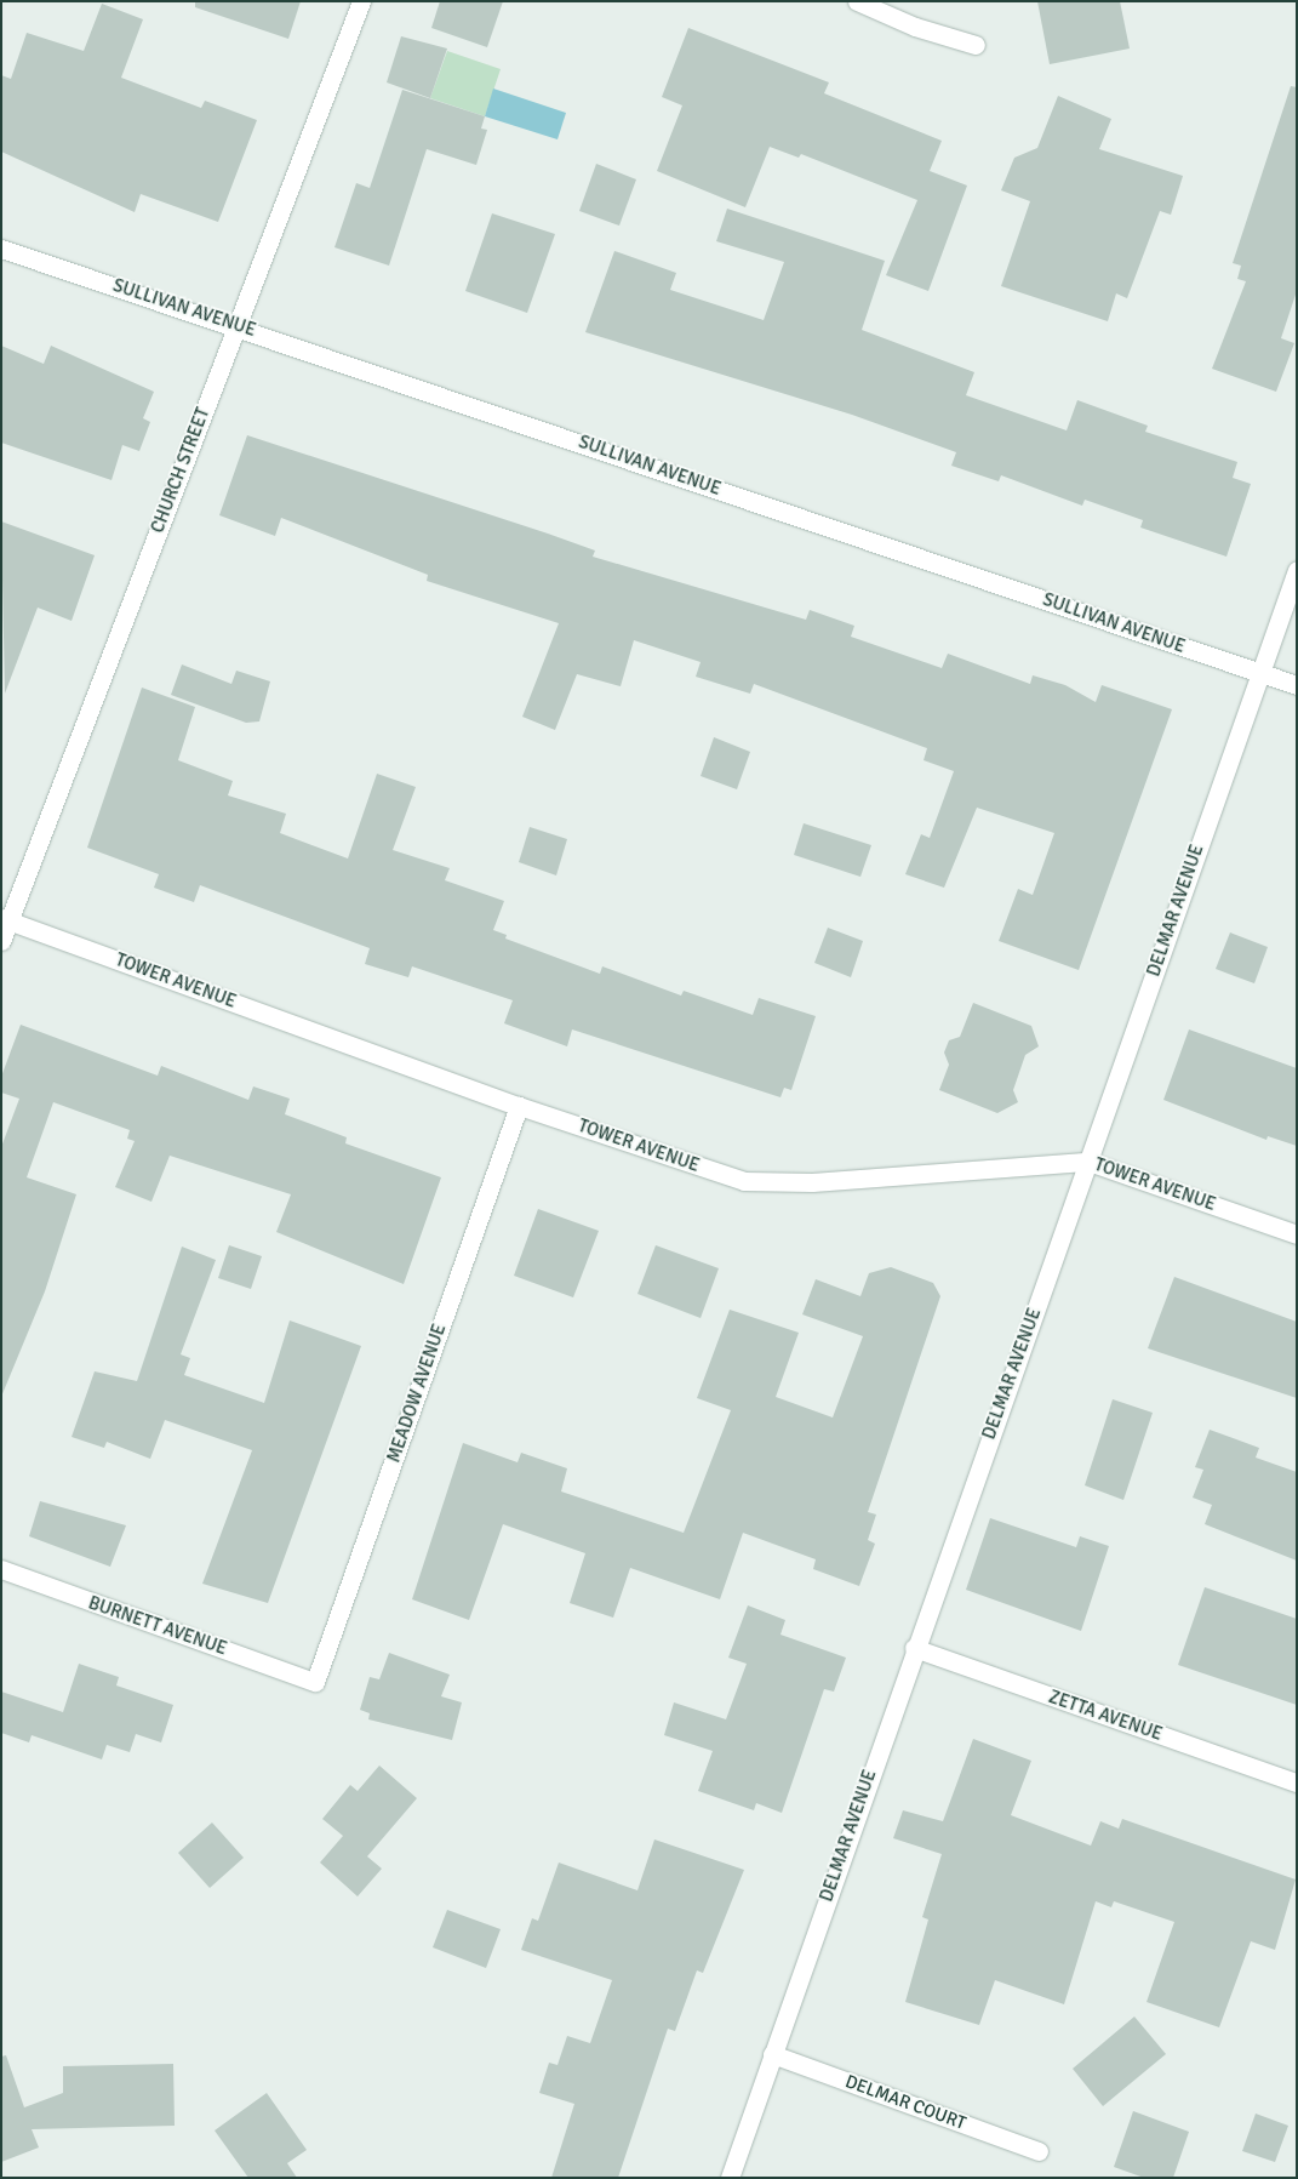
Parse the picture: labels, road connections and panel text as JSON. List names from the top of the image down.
{
  "streets": {
    "street": [
      "SULLIVAN AVENUE",
      "CHURCH STREET",
      "DELMAR AVENUE",
      "TOWER AVENUE",
      "MEADOW AVENUE",
      "BURNETT AVENUE",
      "ZETTA AVENUE",
      "DELMAR COURT"
    ]
  },
  "crossings": [
    ["SULLIVAN AVENUE", "CHURCH STREET"],
    ["SULLIVAN AVENUE", "DELMAR AVENUE"],
    ["CHURCH STREET", "TOWER AVENUE"],
    ["DELMAR AVENUE", "TOWER AVENUE"],
    ["DELMAR AVENUE", "ZETTA AVENUE"],
    ["DELMAR AVENUE", "DELMAR COURT"],
    ["TOWER AVENUE", "MEADOW AVENUE"],
    ["MEADOW AVENUE", "BURNETT AVENUE"]
  ]
}
